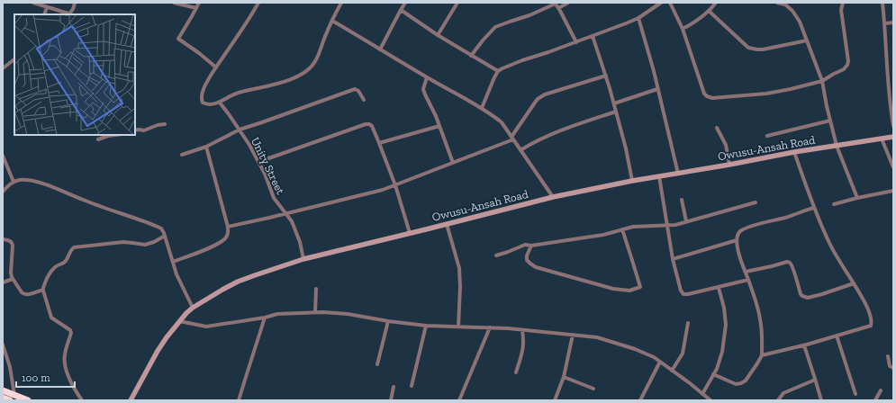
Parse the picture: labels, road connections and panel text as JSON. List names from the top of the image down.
{
  "streets": {
    "street": ["Owusu-Ansah Road", "Unity Street"]
  },
  "crossings": [
    ["Owusu-Ansah Road", "Unity Street"]
  ],
  "scale_bar": "100 m"
}
